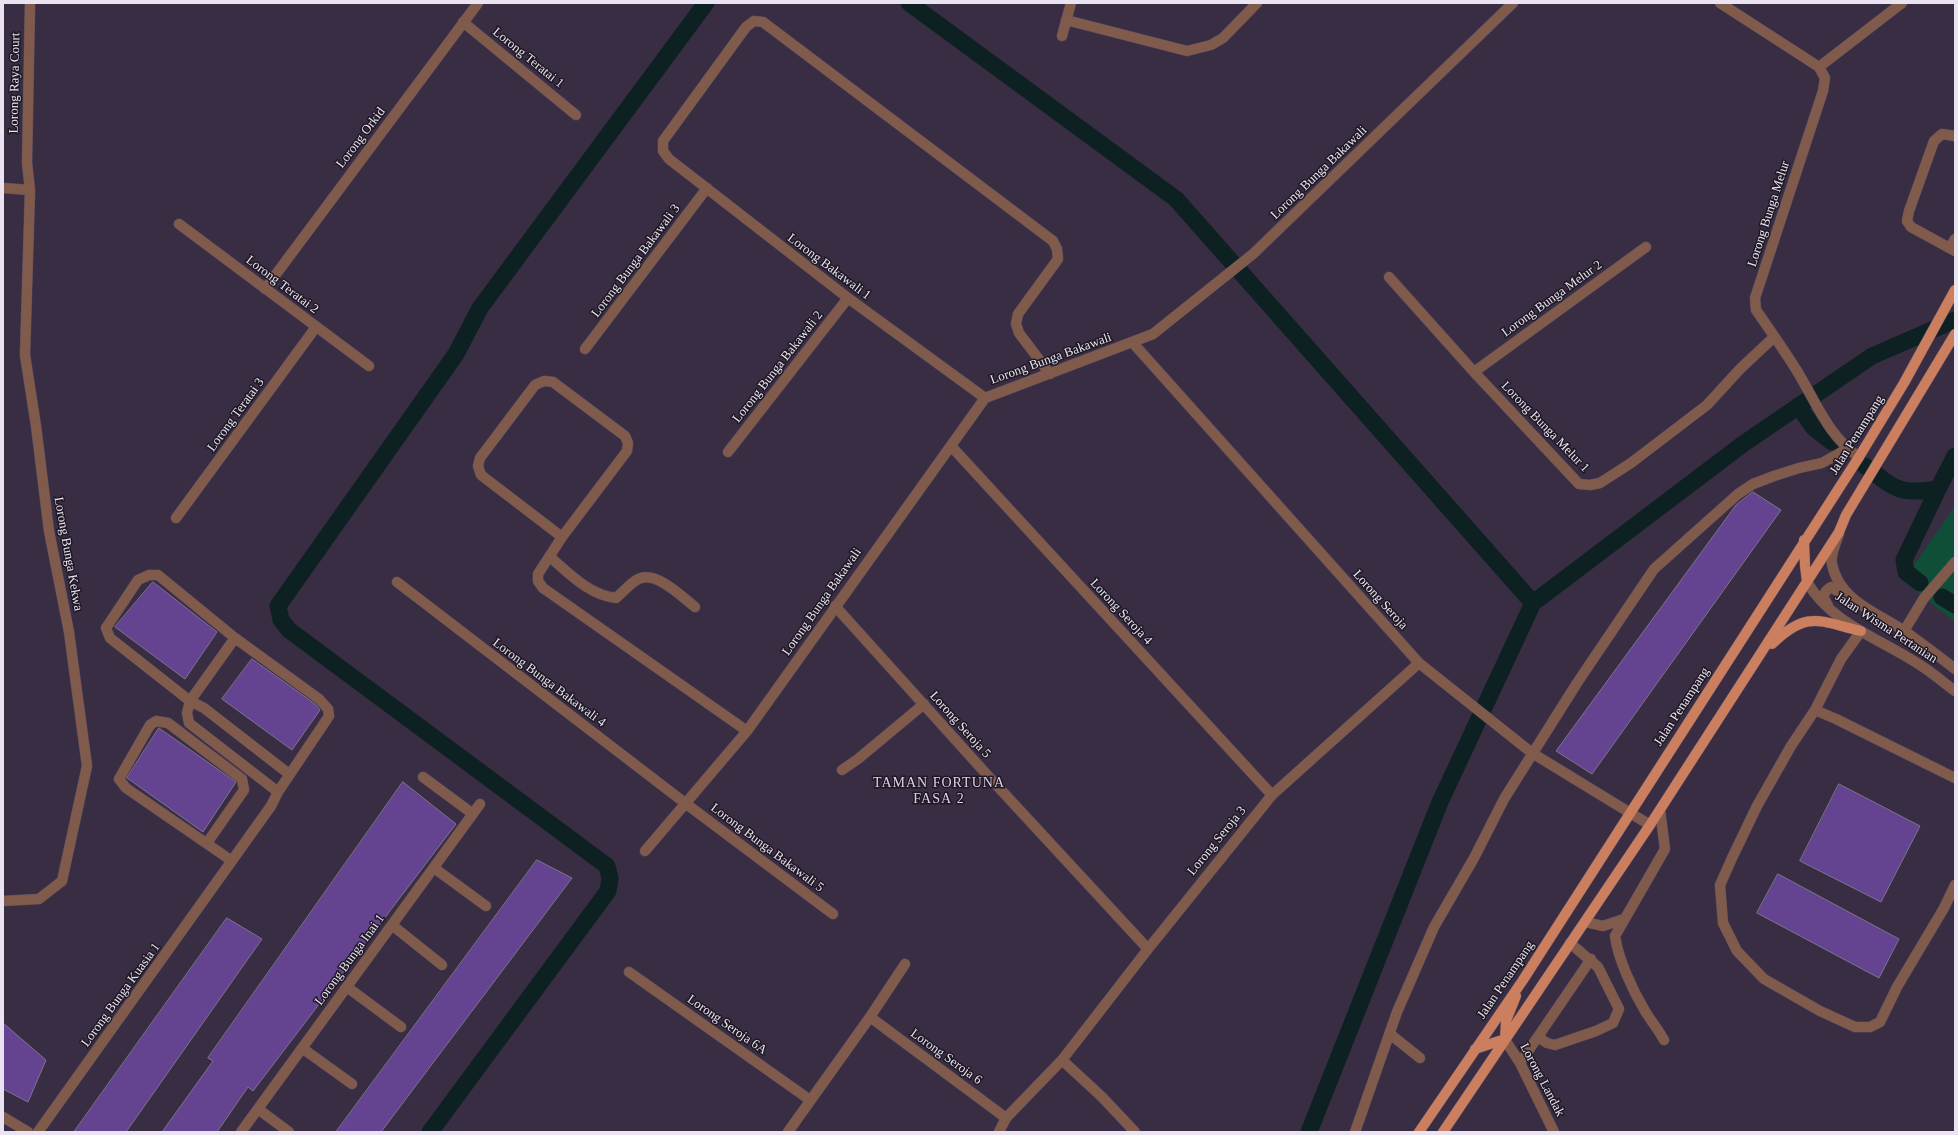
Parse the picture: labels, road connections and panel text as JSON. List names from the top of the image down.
{
  "streets": {
    "main road": ["Jalan Penampang"],
    "street": [
      "Lorong Teratai 1",
      "Lorong Raya Court",
      "Lorong Orkid",
      "Lorong Bunga Bakawali",
      "Lorong Bunga Melur",
      "Lorong Bunga Bakawali 3",
      "Lorong Bakawali 1",
      "Lorong Teratai 2",
      "Lorong Bunga Melur 2",
      "Lorong Bunga Bakawali 2",
      "Lorong Teratai 3",
      "Lorong Bunga Melur 1",
      "Lorong Bunga Kekwa",
      "Lorong Seroja",
      "Lorong Seroja 4",
      "Jalan Wisma Pertanian",
      "Lorong Bunga Bakawali 4",
      "Lorong Seroja 5",
      "Lorong Seroja 3",
      "Lorong Bunga Bakawali 5",
      "Lorong Bunga Inai 1",
      "Lorong Bunga Kuasia 1",
      "Lorong Seroja 6A",
      "Lorong Seroja 6",
      "Lorong Landak"
    ]
  },
  "crossings": [
    ["Lorong Teratai 1", "Lorong Orkid"],
    ["Lorong Raya Court", "Lorong Bunga Kekwa"],
    ["Lorong Orkid", "Lorong Teratai 2"],
    ["Lorong Bunga Bakawali", "Lorong Bakawali 1"],
    ["Lorong Bunga Bakawali", "Lorong Seroja"],
    ["Lorong Bunga Bakawali", "Lorong Seroja 4"],
    ["Lorong Bunga Bakawali", "Lorong Bunga Bakawali 4"],
    ["Lorong Bunga Bakawali", "Lorong Seroja 5"],
    ["Lorong Bunga Bakawali", "Lorong Bunga Bakawali 5"],
    ["Lorong Bunga Melur", "Lorong Bunga Melur 1"],
    ["Lorong Bunga Melur", "Jalan Penampang"],
    ["Lorong Bunga Bakawali 3", "Lorong Bakawali 1"],
    ["Lorong Bakawali 1", "Lorong Bunga Bakawali 2"],
    ["Lorong Teratai 2", "Lorong Teratai 3"],
    ["Lorong Bunga Melur 2", "Lorong Bunga Melur 1"],
    ["Jalan Penampang", "Lorong Seroja"],
    ["Lorong Seroja", "Lorong Seroja 3"],
    ["Lorong Seroja 4", "Lorong Seroja 3"],
    ["Lorong Bunga Bakawali 4", "Lorong Bunga Bakawali 5"],
    ["Lorong Seroja 5", "Lorong Seroja 3"],
    ["Lorong Seroja 3", "Lorong Seroja 6"]
  ],
  "districts": ["TAMAN FORTUNA FASA 2"]
}
